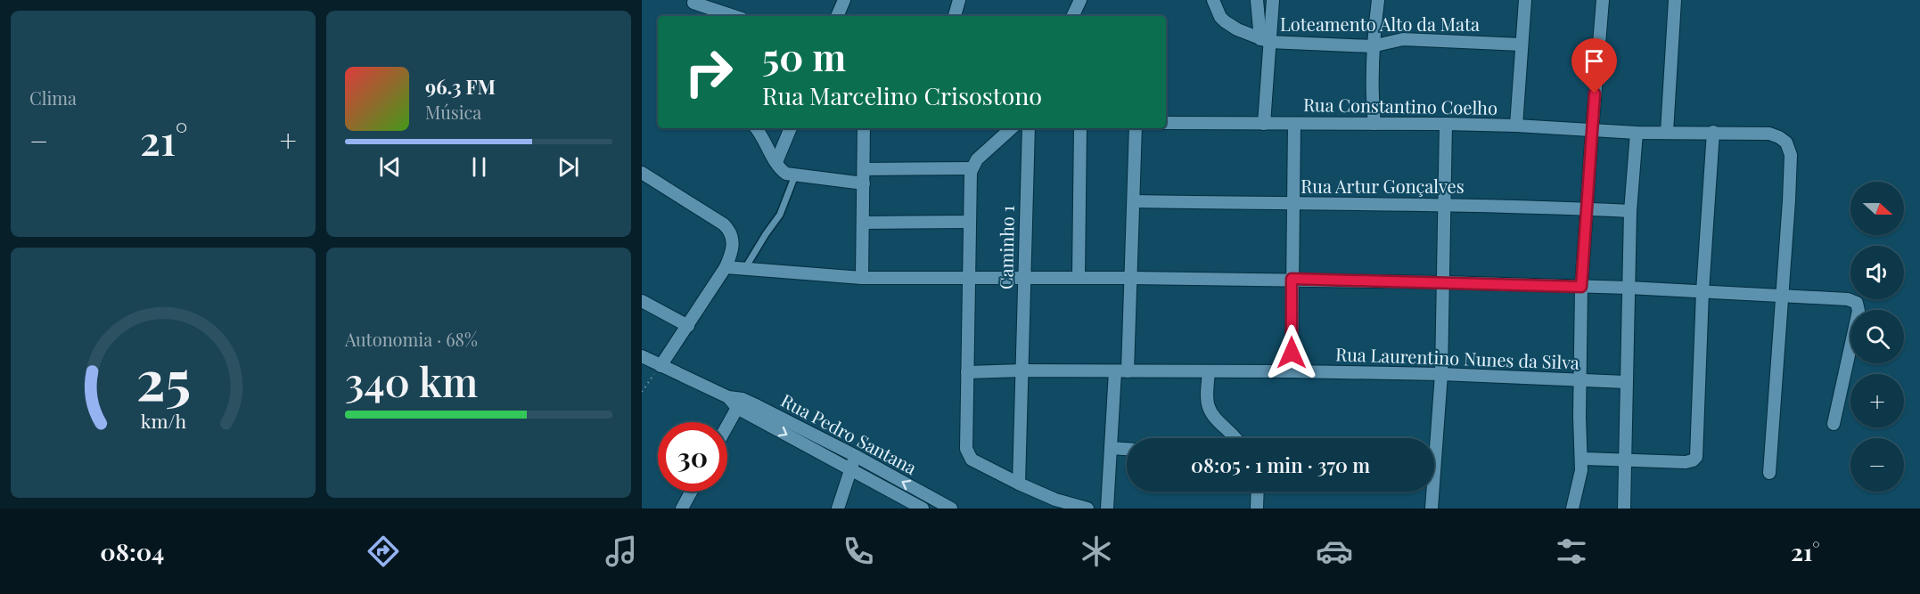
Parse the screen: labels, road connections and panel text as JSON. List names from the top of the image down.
{
  "streets": {
    "street": [
      "Loteamento Alto da Mata",
      "Rua Constantino Coelho",
      "Rua Artur Gonçalves",
      "Caminho 1",
      "Rua Laurentino Nunes da Silva",
      "Rua Pedro Santana"
    ]
  },
  "crossings": [
    ["Caminho 1", "Rua Laurentino Nunes da Silva"]
  ],
  "north": "right",
  "page": {
    "tile": [
      "Clima",
      ["Autonomia · 68%", "340 km"]
    ],
    "turn": ["50 m", "Rua Marcelino Crisostono"],
    "song": ["96.3 FM", "Música"],
    "heat": ["−", "21°", "+"],
    "map_buttons": ["+", "−"],
    "limit": "30",
    "trip": "08:05 · 1 min · 370 m",
    "tabs": ["08:04", "21°"],
    "gauge": ["25", "km/h"]
  }
}
